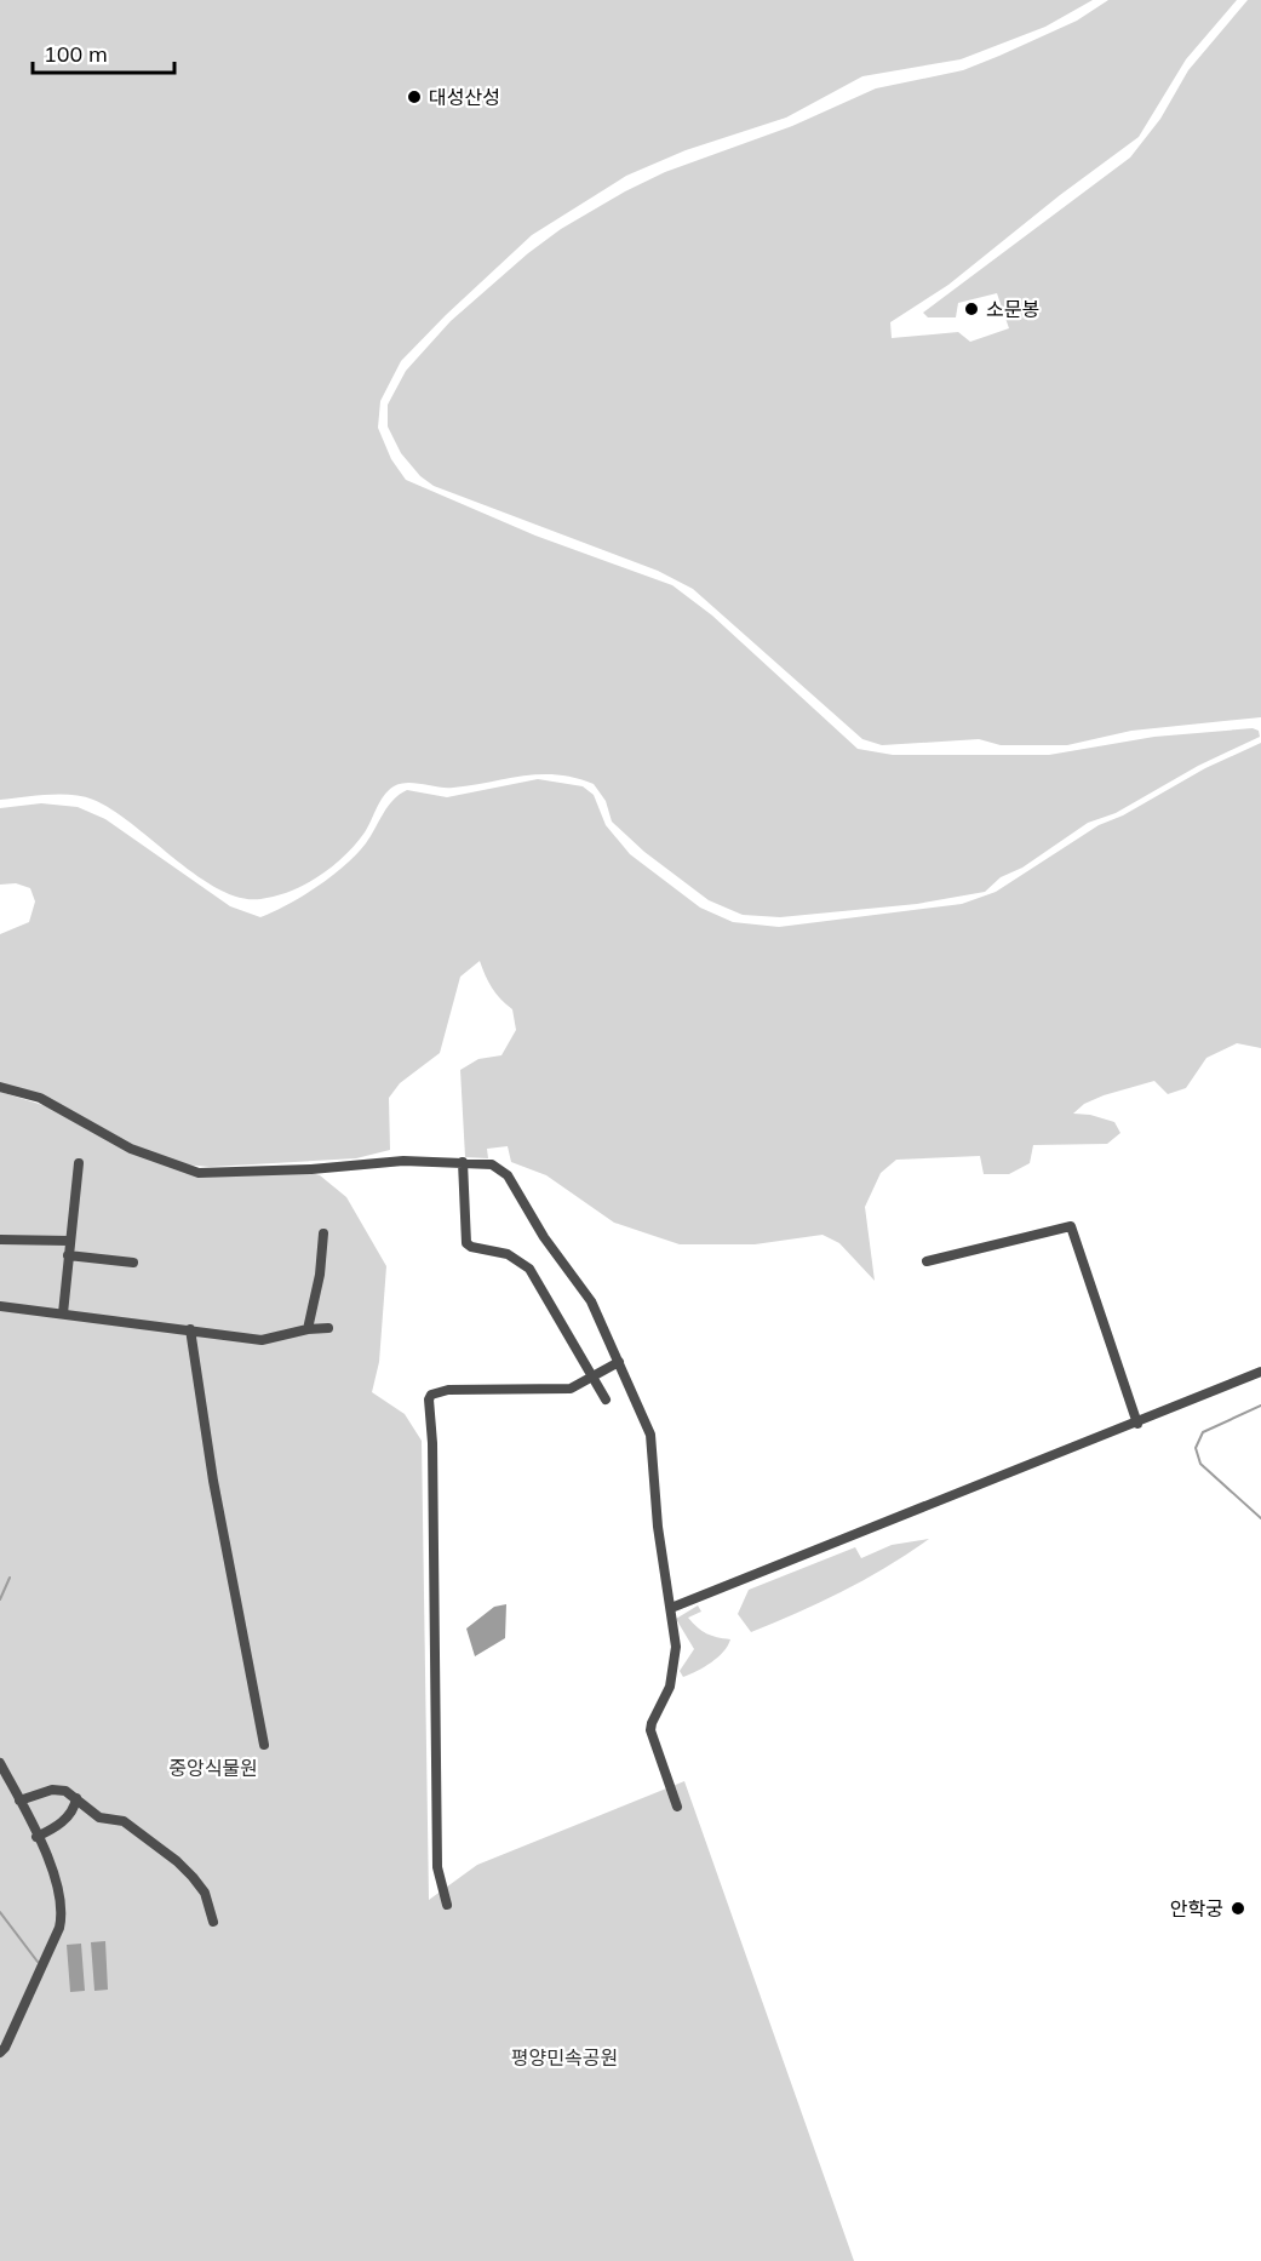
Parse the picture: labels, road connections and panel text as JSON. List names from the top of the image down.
{
  "parks": ["중앙식물원", "평양민속공원"],
  "places": ["대성산성", "소문봉", "안학궁"],
  "scale_bar": "100 m"
}
